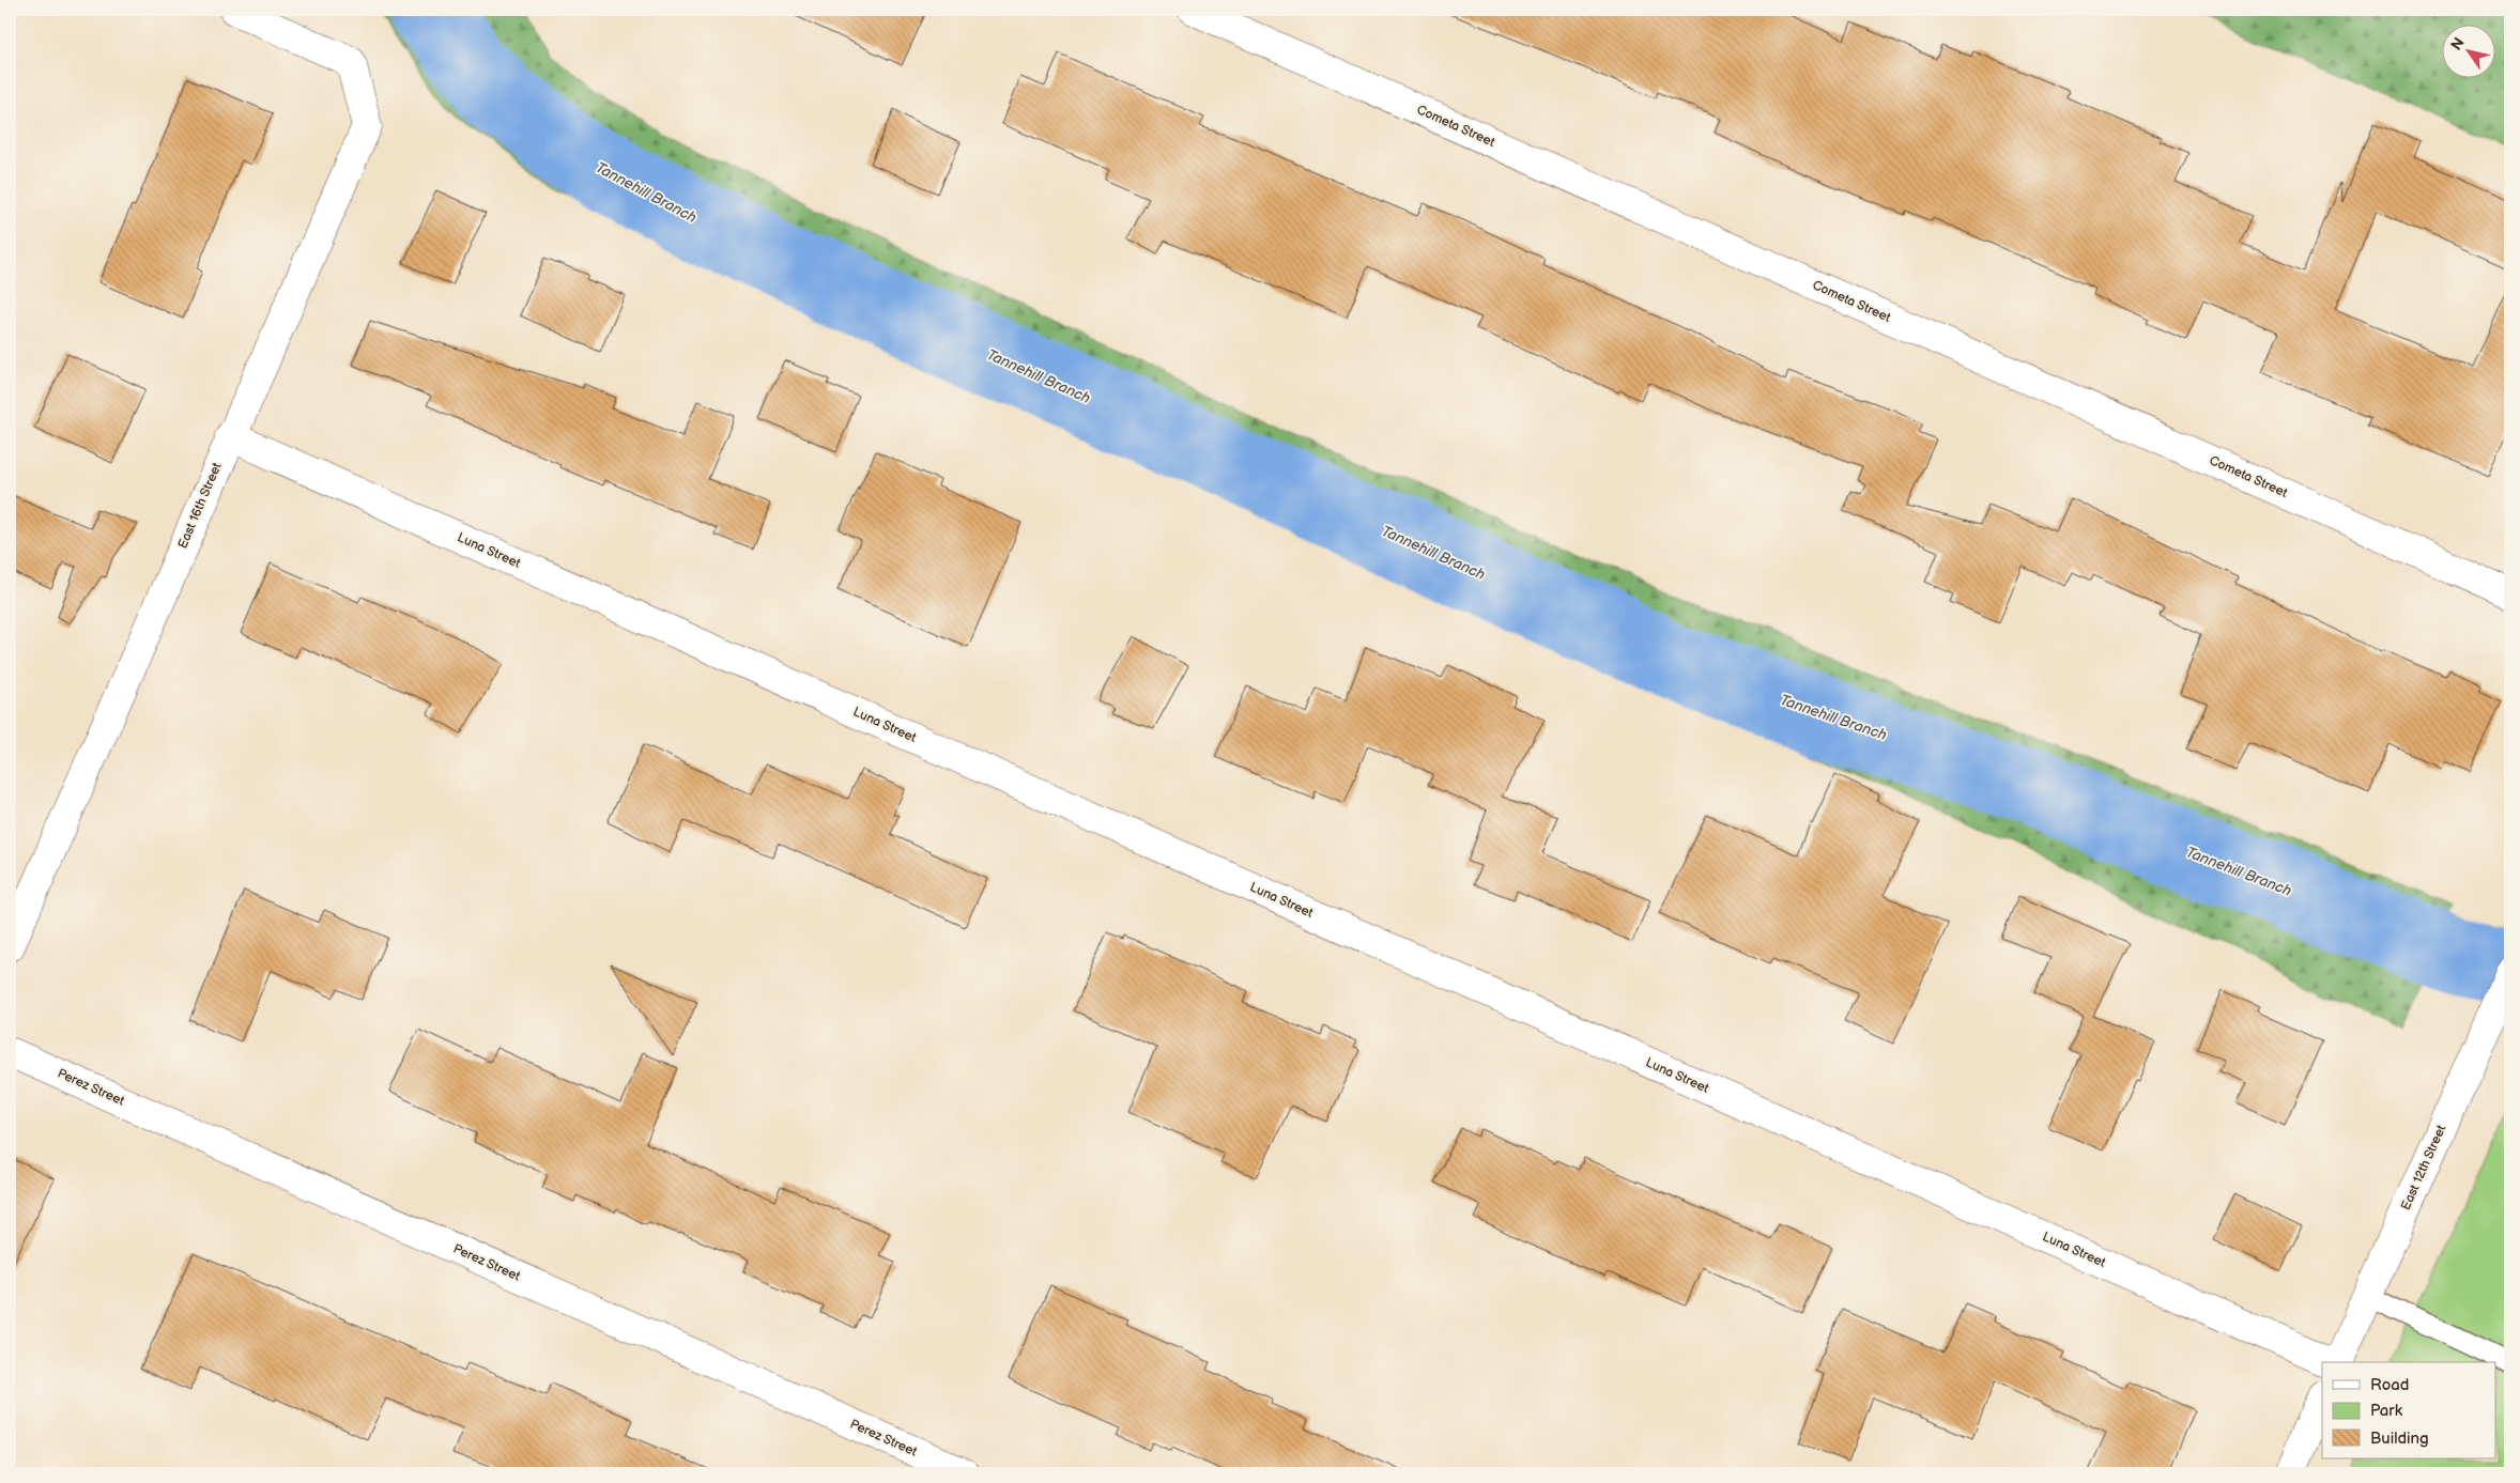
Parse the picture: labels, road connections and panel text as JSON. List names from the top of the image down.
{
  "streets": {
    "street": [
      "Cometa Street",
      "East 16th Street",
      "Luna Street",
      "Perez Street",
      "East 12th Street"
    ]
  },
  "crossings": [
    ["East 16th Street", "Luna Street"]
  ],
  "water": ["Tannehill Branch"],
  "legend": ["Road", "Park", "Building"],
  "north": "top left"
}
